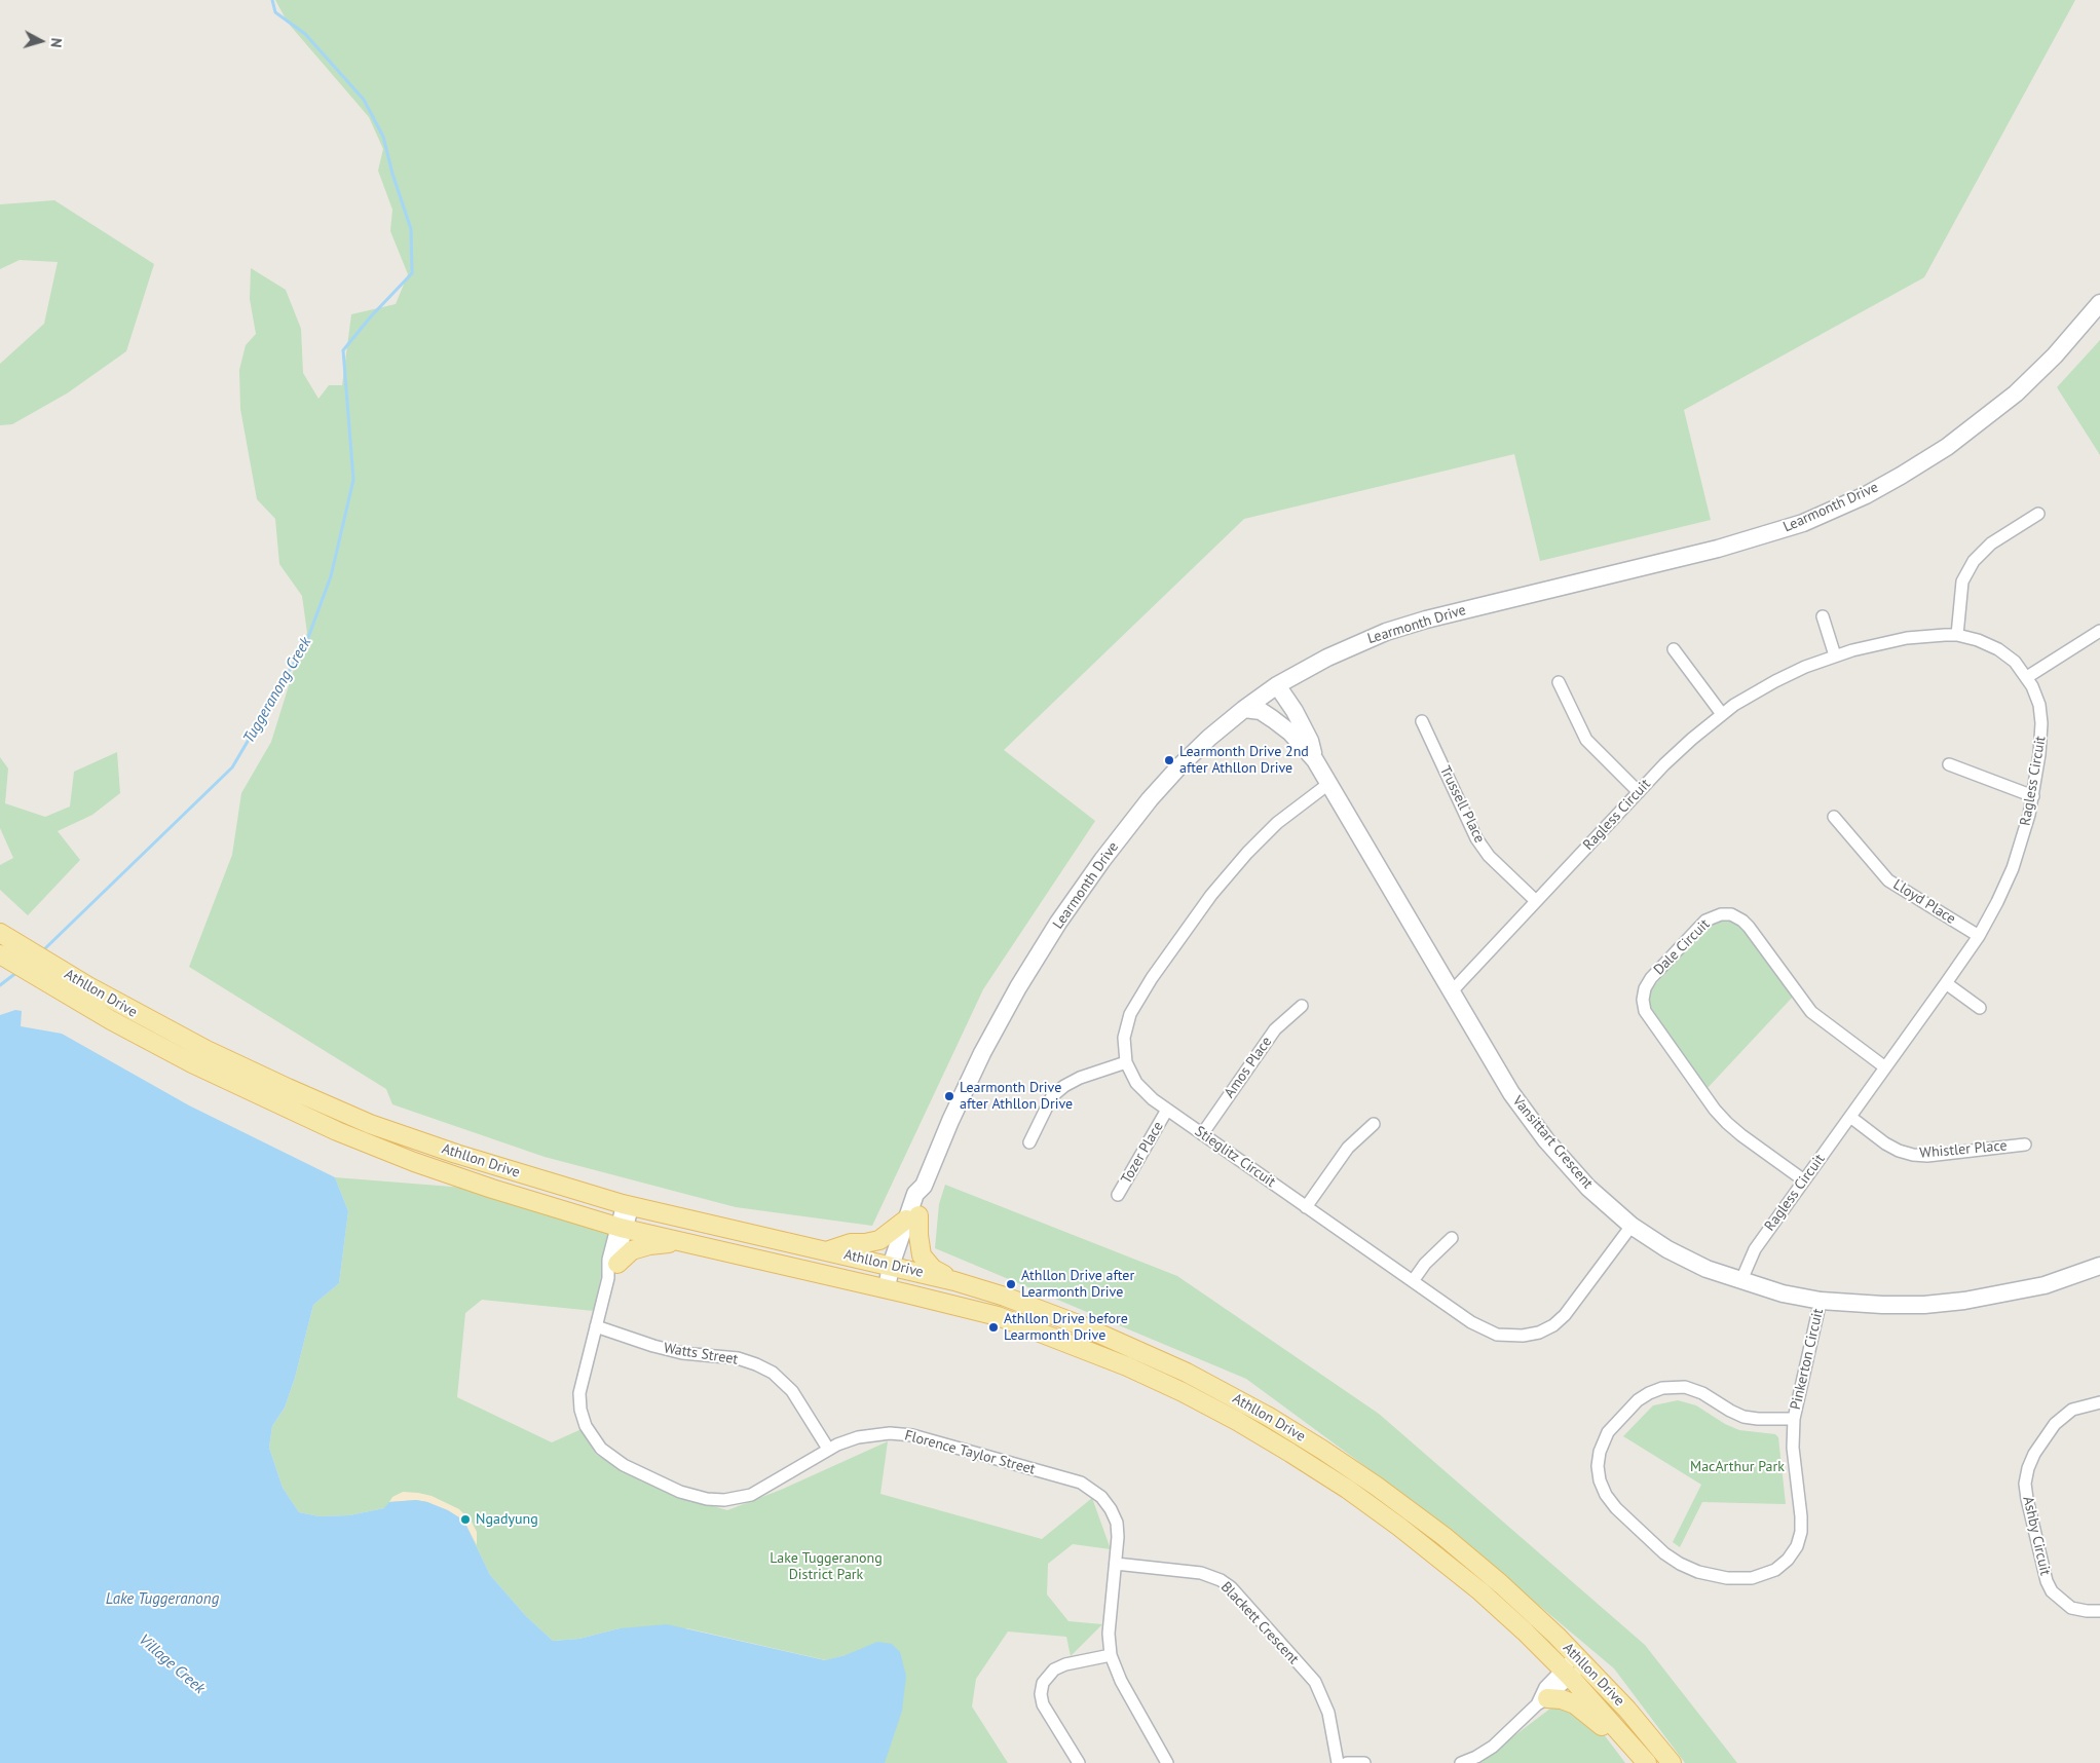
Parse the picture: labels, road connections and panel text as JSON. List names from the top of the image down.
{
  "streets": {
    "main road": ["Athllon Drive"],
    "street": [
      "Learmonth Drive",
      "Ragless Circuit",
      "Trussell Place",
      "Lloyd Place",
      "Dale Circuit",
      "Amos Place",
      "Vansittart Crescent",
      "Whistler Place",
      "Tozer Place",
      "Stieglitz Circuit",
      "Watts Street",
      "Pinkerton Circuit",
      "Florence Taylor Street",
      "Ashby Circuit",
      "Blackett Crescent"
    ]
  },
  "crossings": [
    ["Learmonth Drive", "Athllon Drive"],
    ["Learmonth Drive", "Vansittart Crescent"],
    ["Ragless Circuit", "Trussell Place"],
    ["Ragless Circuit", "Lloyd Place"],
    ["Ragless Circuit", "Dale Circuit"],
    ["Ragless Circuit", "Vansittart Crescent"],
    ["Ragless Circuit", "Whistler Place"],
    ["Athllon Drive", "Florence Taylor Street"],
    ["Amos Place", "Stieglitz Circuit"],
    ["Vansittart Crescent", "Stieglitz Circuit"],
    ["Vansittart Crescent", "Pinkerton Circuit"],
    ["Tozer Place", "Stieglitz Circuit"],
    ["Watts Street", "Florence Taylor Street"],
    ["Florence Taylor Street", "Blackett Crescent"]
  ],
  "water": ["Tuggeranong Creek", "Lake Tuggeranong", "Village Creek"],
  "parks": ["MacArthur Park", "Lake Tuggeranong District Park"],
  "places": [
    "Learmonth Drive 2nd after Athllon Drive",
    "Learmonth Drive after Athllon Drive",
    "Athllon Drive after Learmonth Drive",
    "Athllon Drive before Learmonth Drive",
    "Ngadyung"
  ],
  "north": "right"
}
